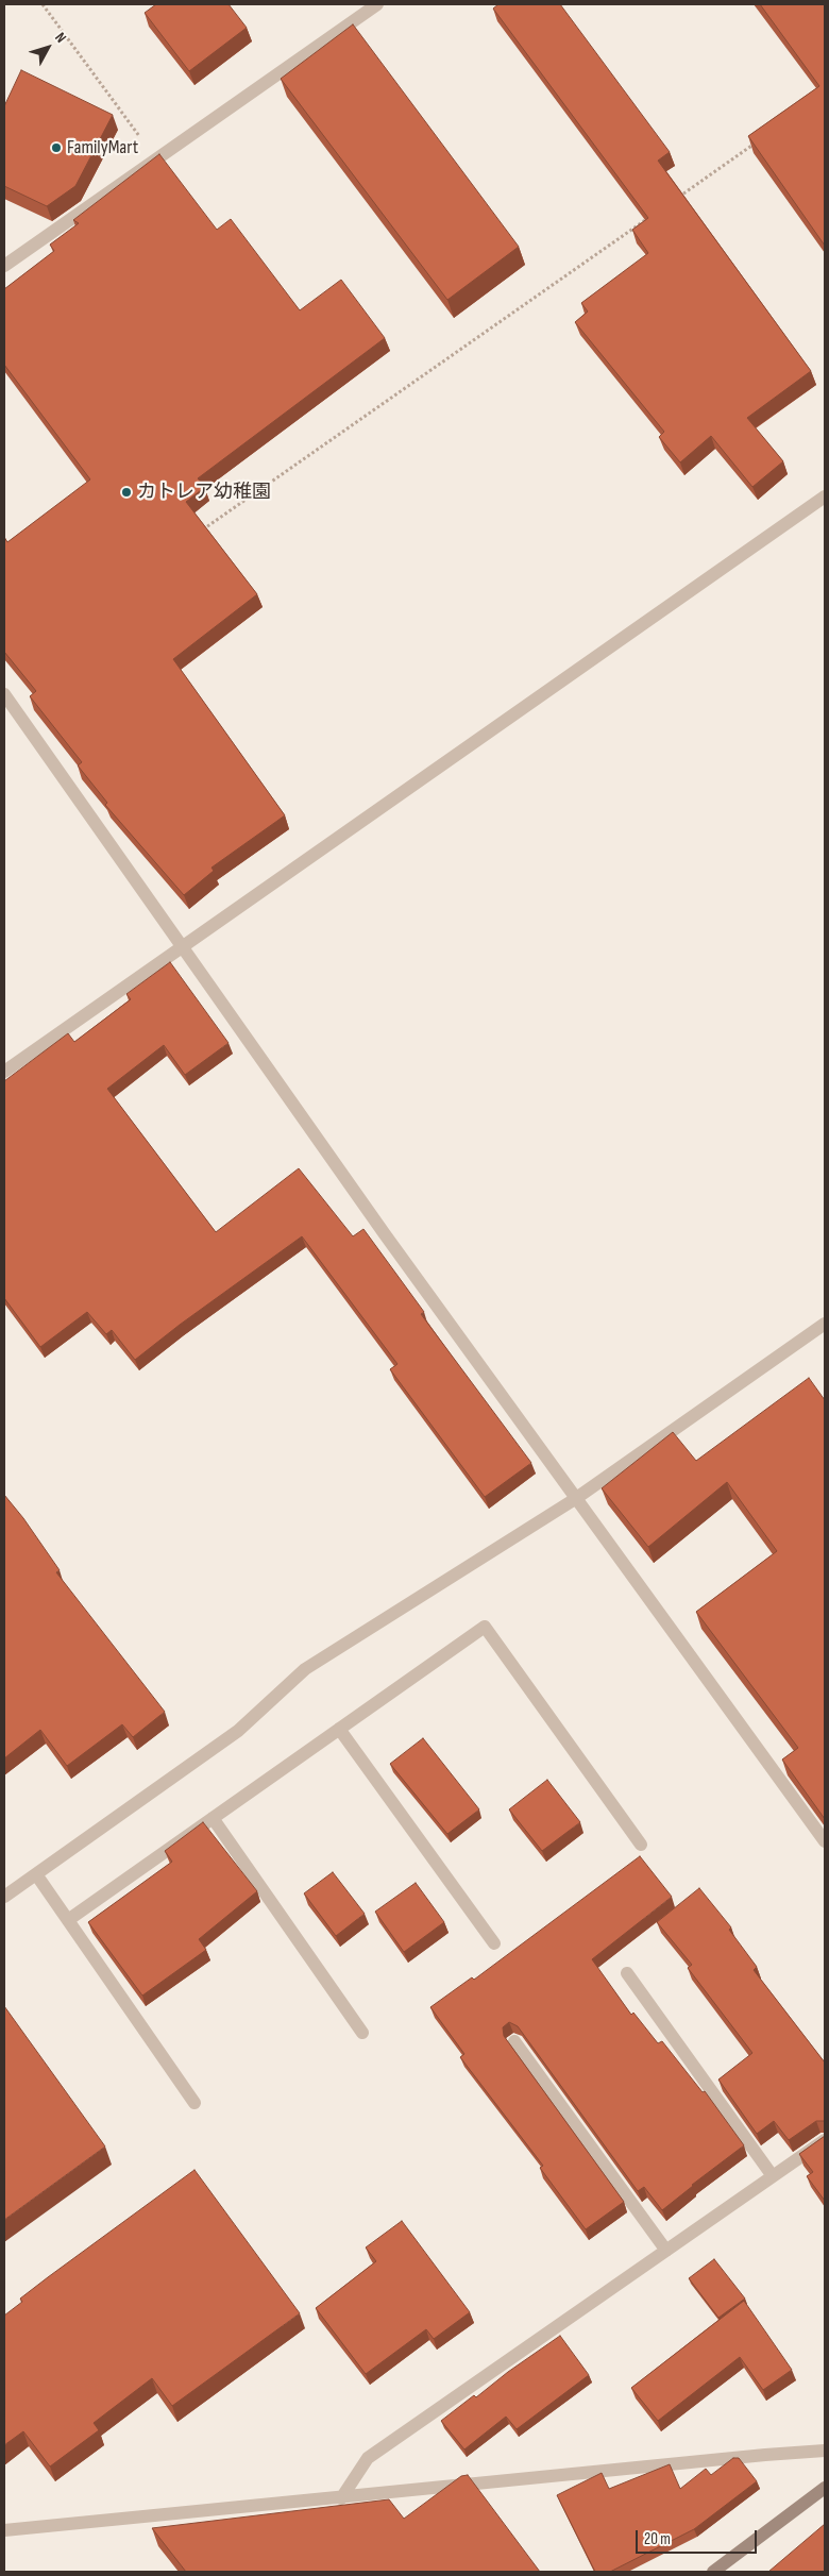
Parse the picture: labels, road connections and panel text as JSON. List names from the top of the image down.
{
  "places": ["FamilyMart", "カトレア幼稚園"],
  "scale_bar": "20 m",
  "north": "top right"
}
